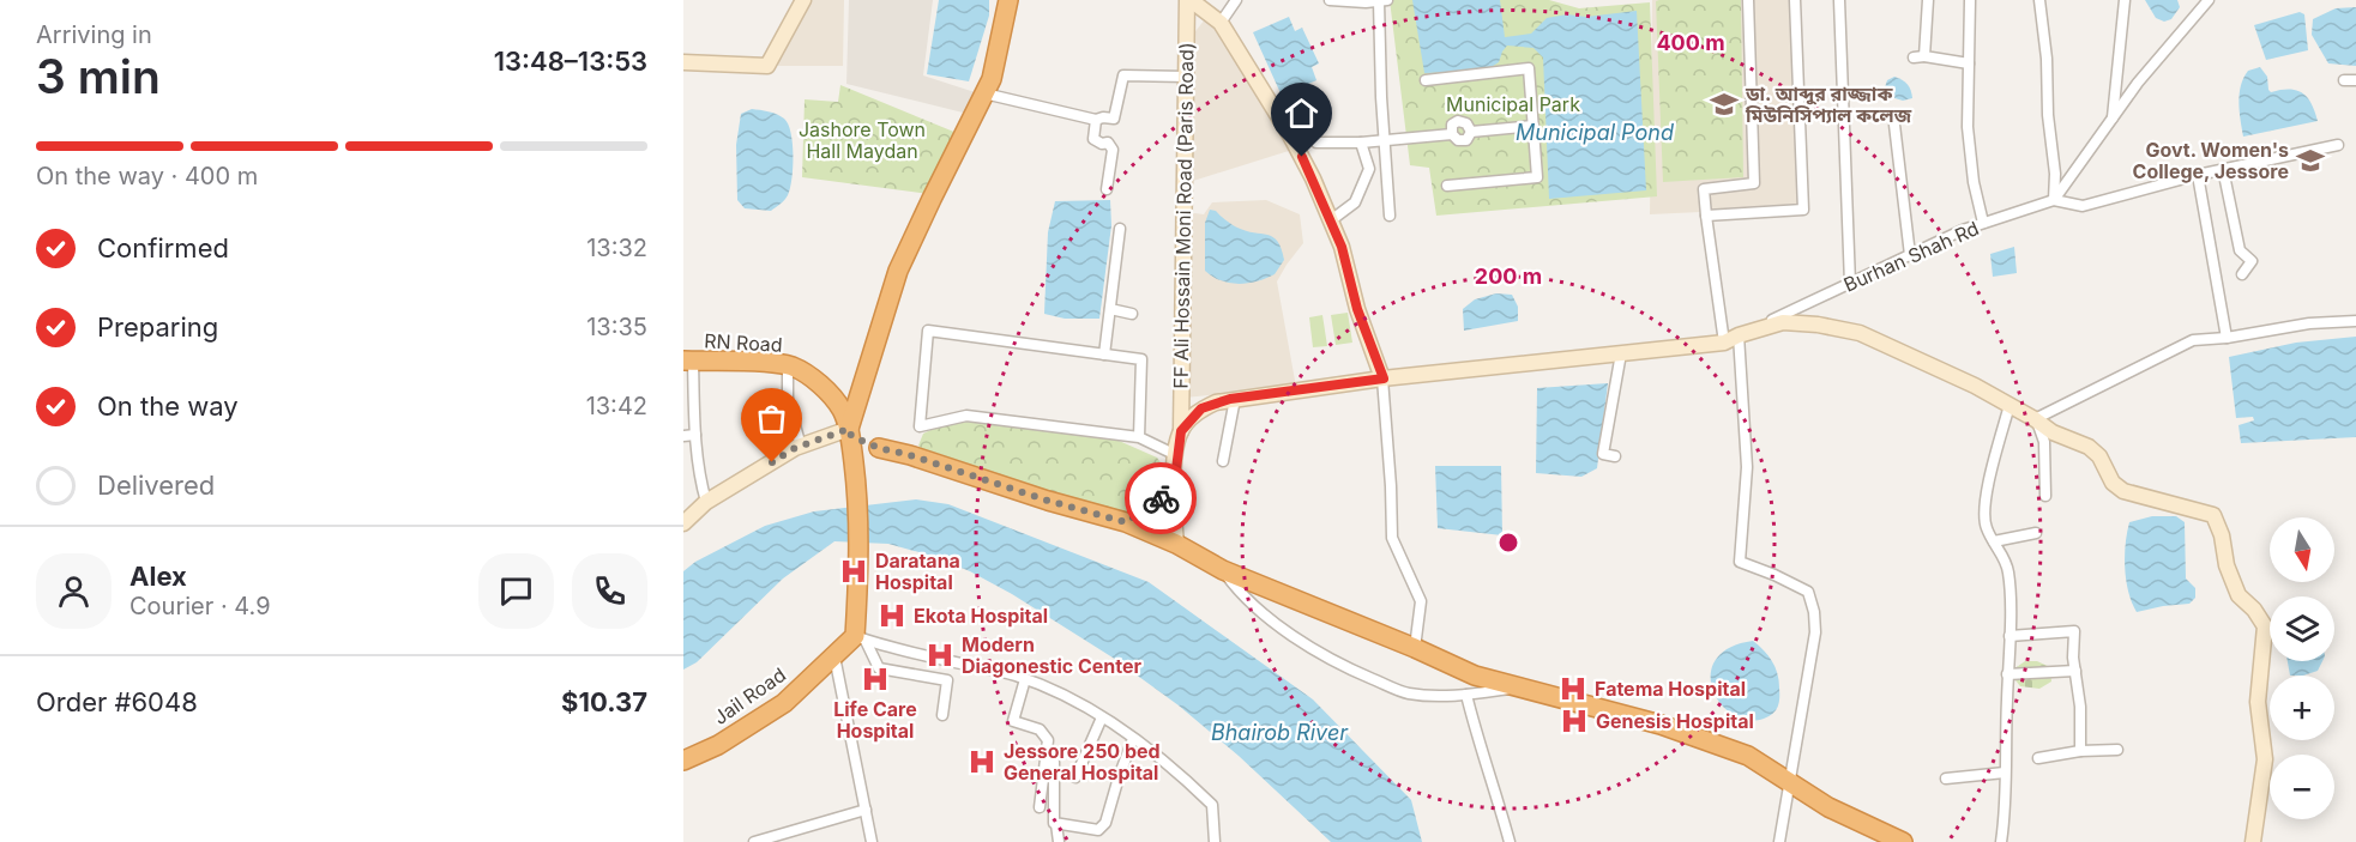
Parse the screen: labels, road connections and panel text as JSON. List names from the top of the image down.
{
  "streets": {
    "highway": ["RN Road", "Jail Road"],
    "street": ["FF Ali Hossain Moni Road (Paris Road)", "Burhan Shah Rd"]
  },
  "water": ["Municipal Pond", "Bhairob River"],
  "parks": ["Municipal Park", "Jashore Town Hall Maydan"],
  "places": {
    "school or university": ["ডা. আব্দুর রাজ্জাক মিউনিসিপ্যাল কলেজ", "Govt. Women's College, Jessore"],
    "hospital": [
      "Daratana Hospital",
      "Ekota Hospital",
      "Modern Diagonestic Center",
      "Life Care Hospital",
      "Fatema Hospital",
      "Genesis Hospital",
      "Jessore 250 bed General Hospital"
    ]
  },
  "north": "bottom",
  "page": {
    "heading": ["3 min", "Arriving in", "13:48–13:53"],
    "panel": [
      "Alex",
      "Courier · 4.9",
      "Order #6048",
      "$10.37"
    ],
    "bar": "On the way · 400 m",
    "list": [
      ["Confirmed", "13:32"],
      ["Preparing", "13:35"],
      ["On the way", "13:42"],
      "Delivered"
    ],
    "map_buttons": ["+", "−"]
  },
  "rings": ["400 m", "200 m"]
}
